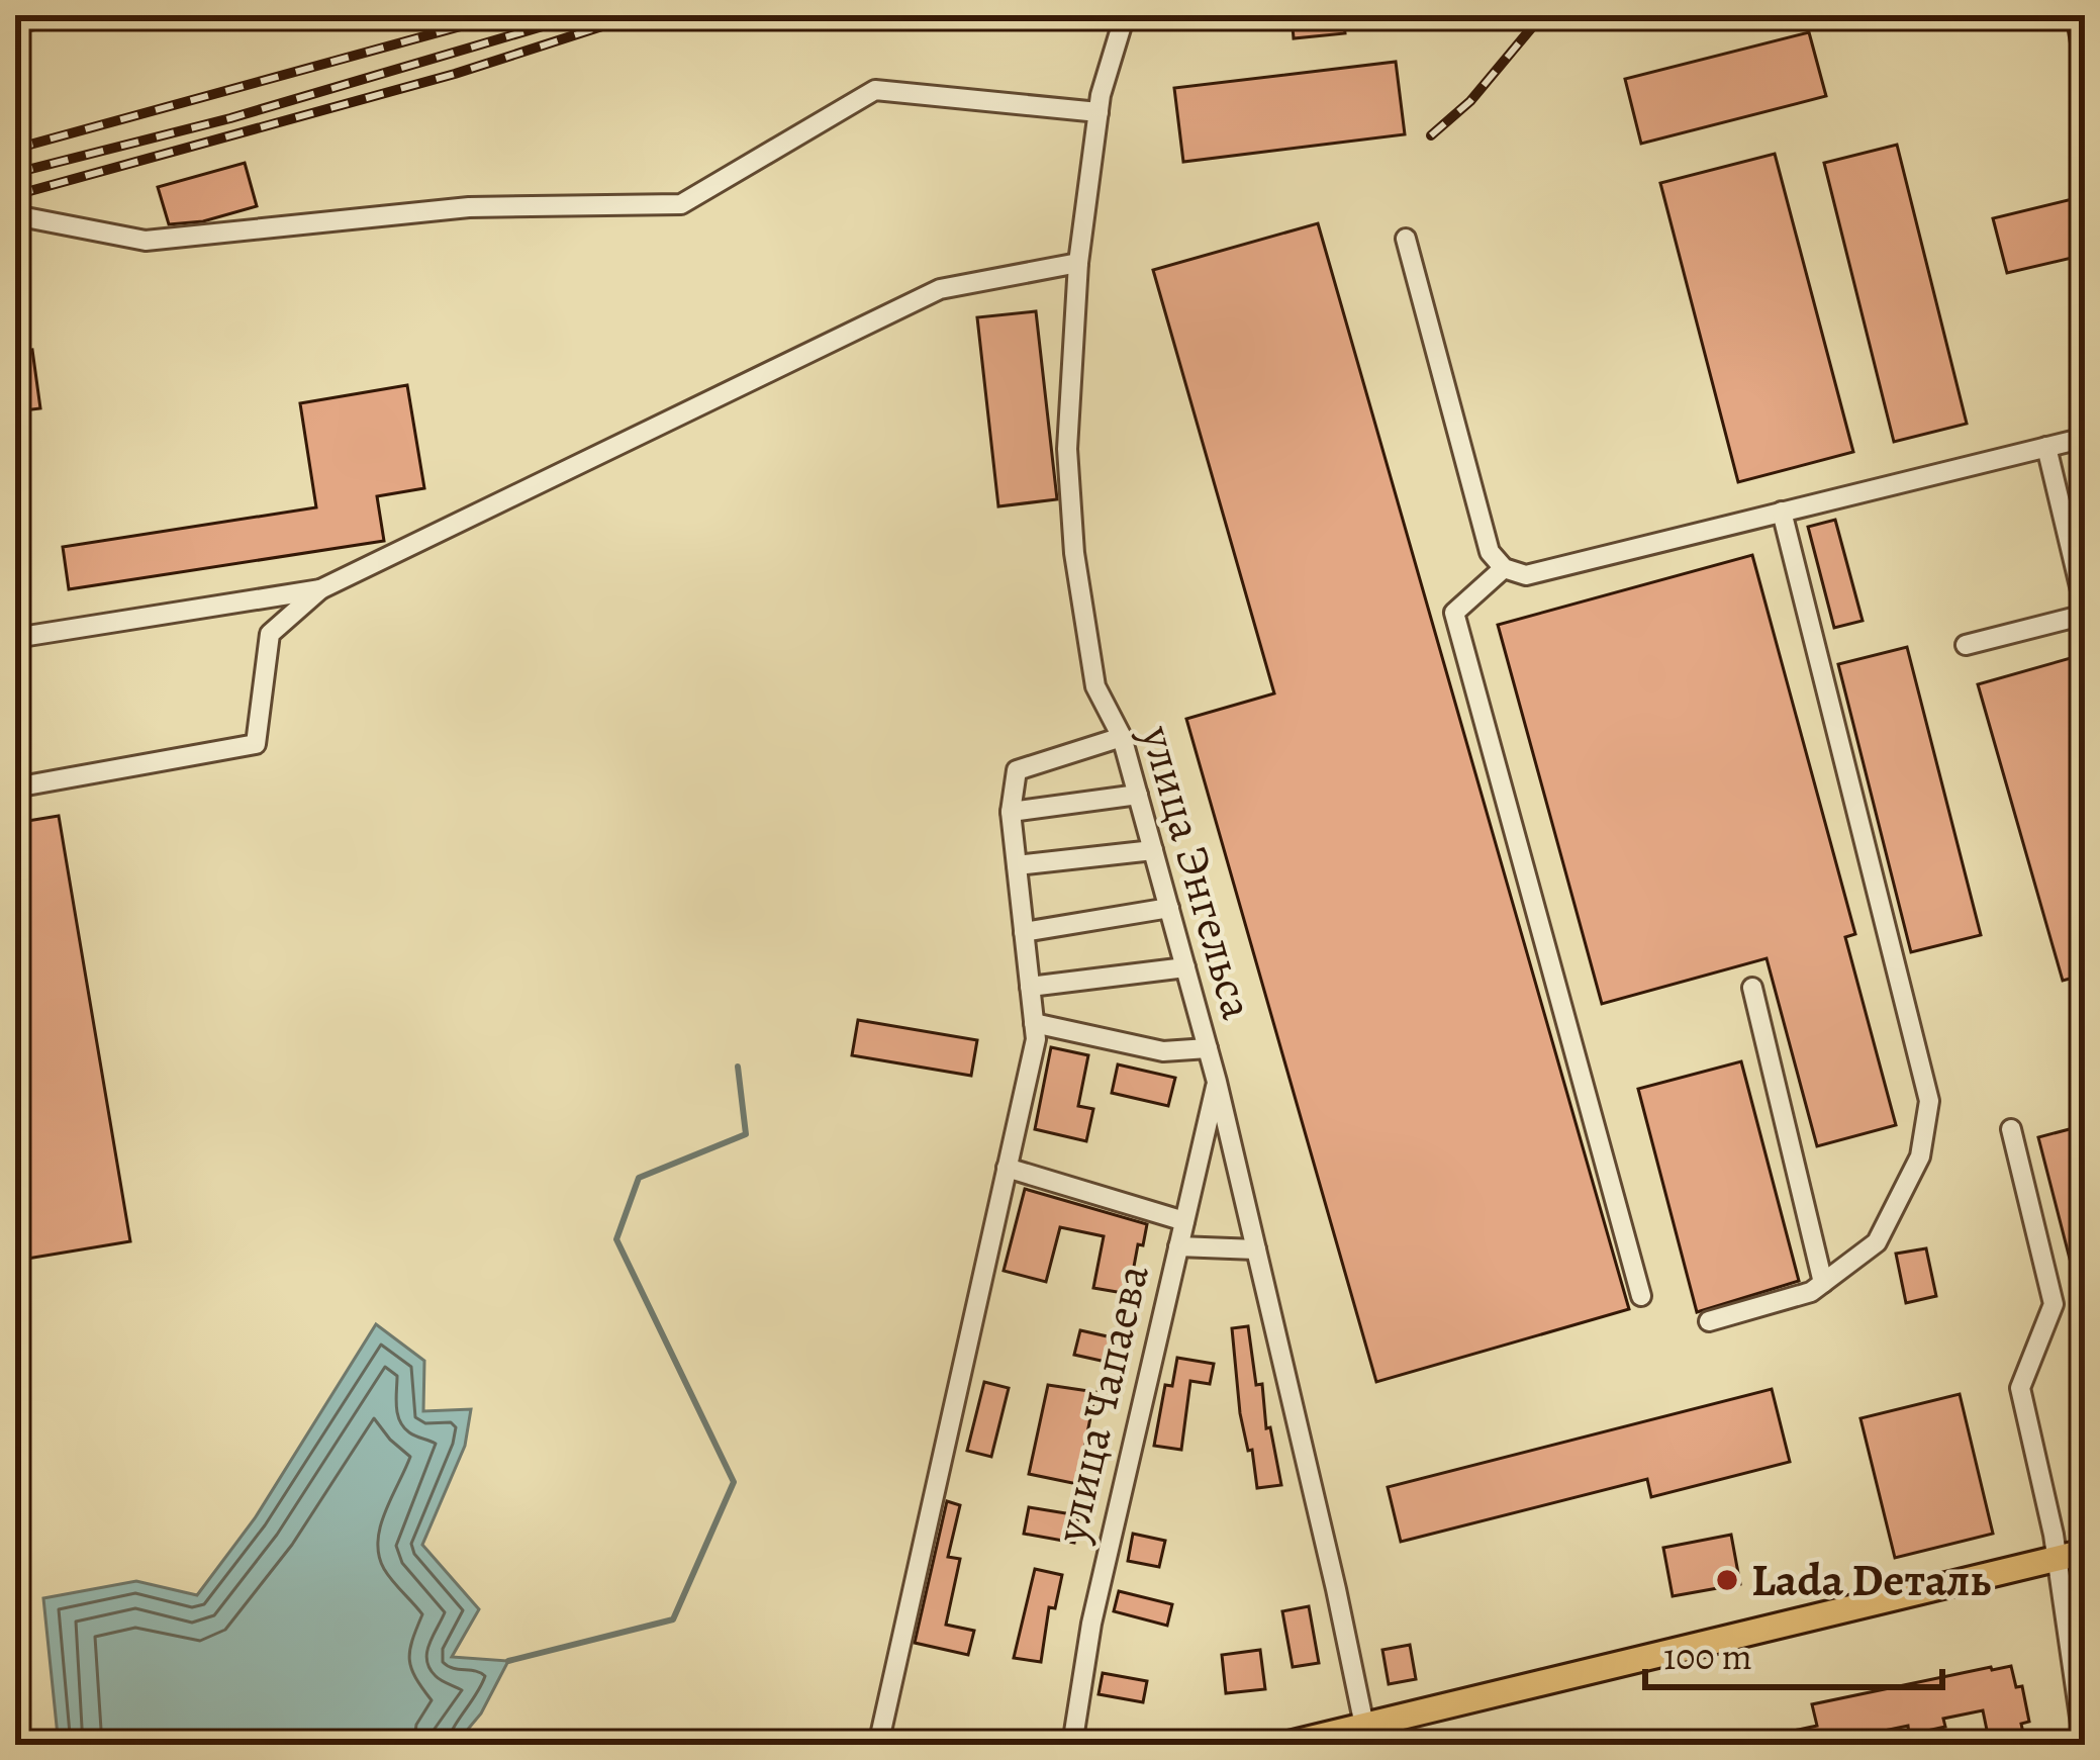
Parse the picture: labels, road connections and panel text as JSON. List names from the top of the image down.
{
  "streets": {
    "street": ["улица Энгельса", "улица Чапаева"]
  },
  "crossings": [
    ["улица Энгельса", "улица Чапаева"]
  ],
  "places": ["Lada Dеталь"],
  "scale_bar": "100 m"
}
